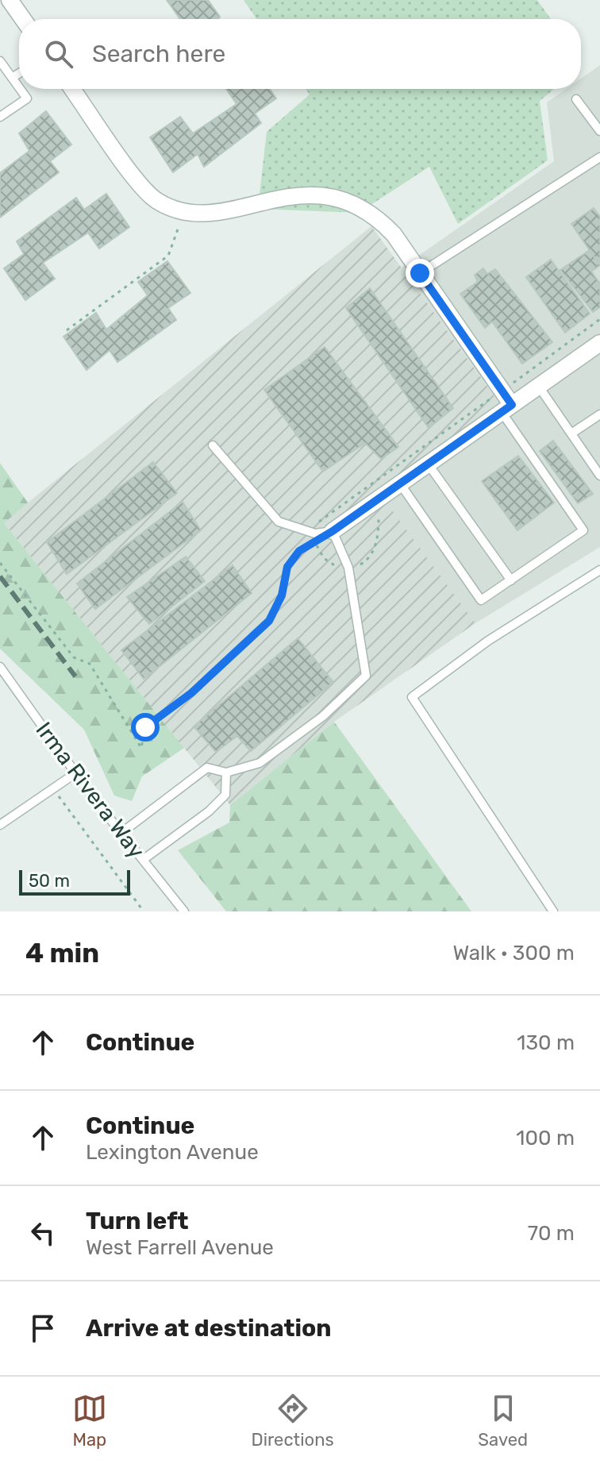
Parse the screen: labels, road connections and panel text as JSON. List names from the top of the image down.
{
  "streets": {
    "lane": ["Irma Rivera Way"]
  },
  "scale_bar": "50 m",
  "page": {
    "search": "Search here",
    "scale": "50 m",
    "heading": ["4 min", "Walk · 300 m"],
    "list": [
      ["Continue", "130 m"],
      ["Continue", "Lexington Avenue", "100 m"],
      ["Turn left", "West Farrell Avenue", "70 m"],
      "Arrive at destination"
    ],
    "nav": ["Map", "Directions", "Saved"]
  }
}
